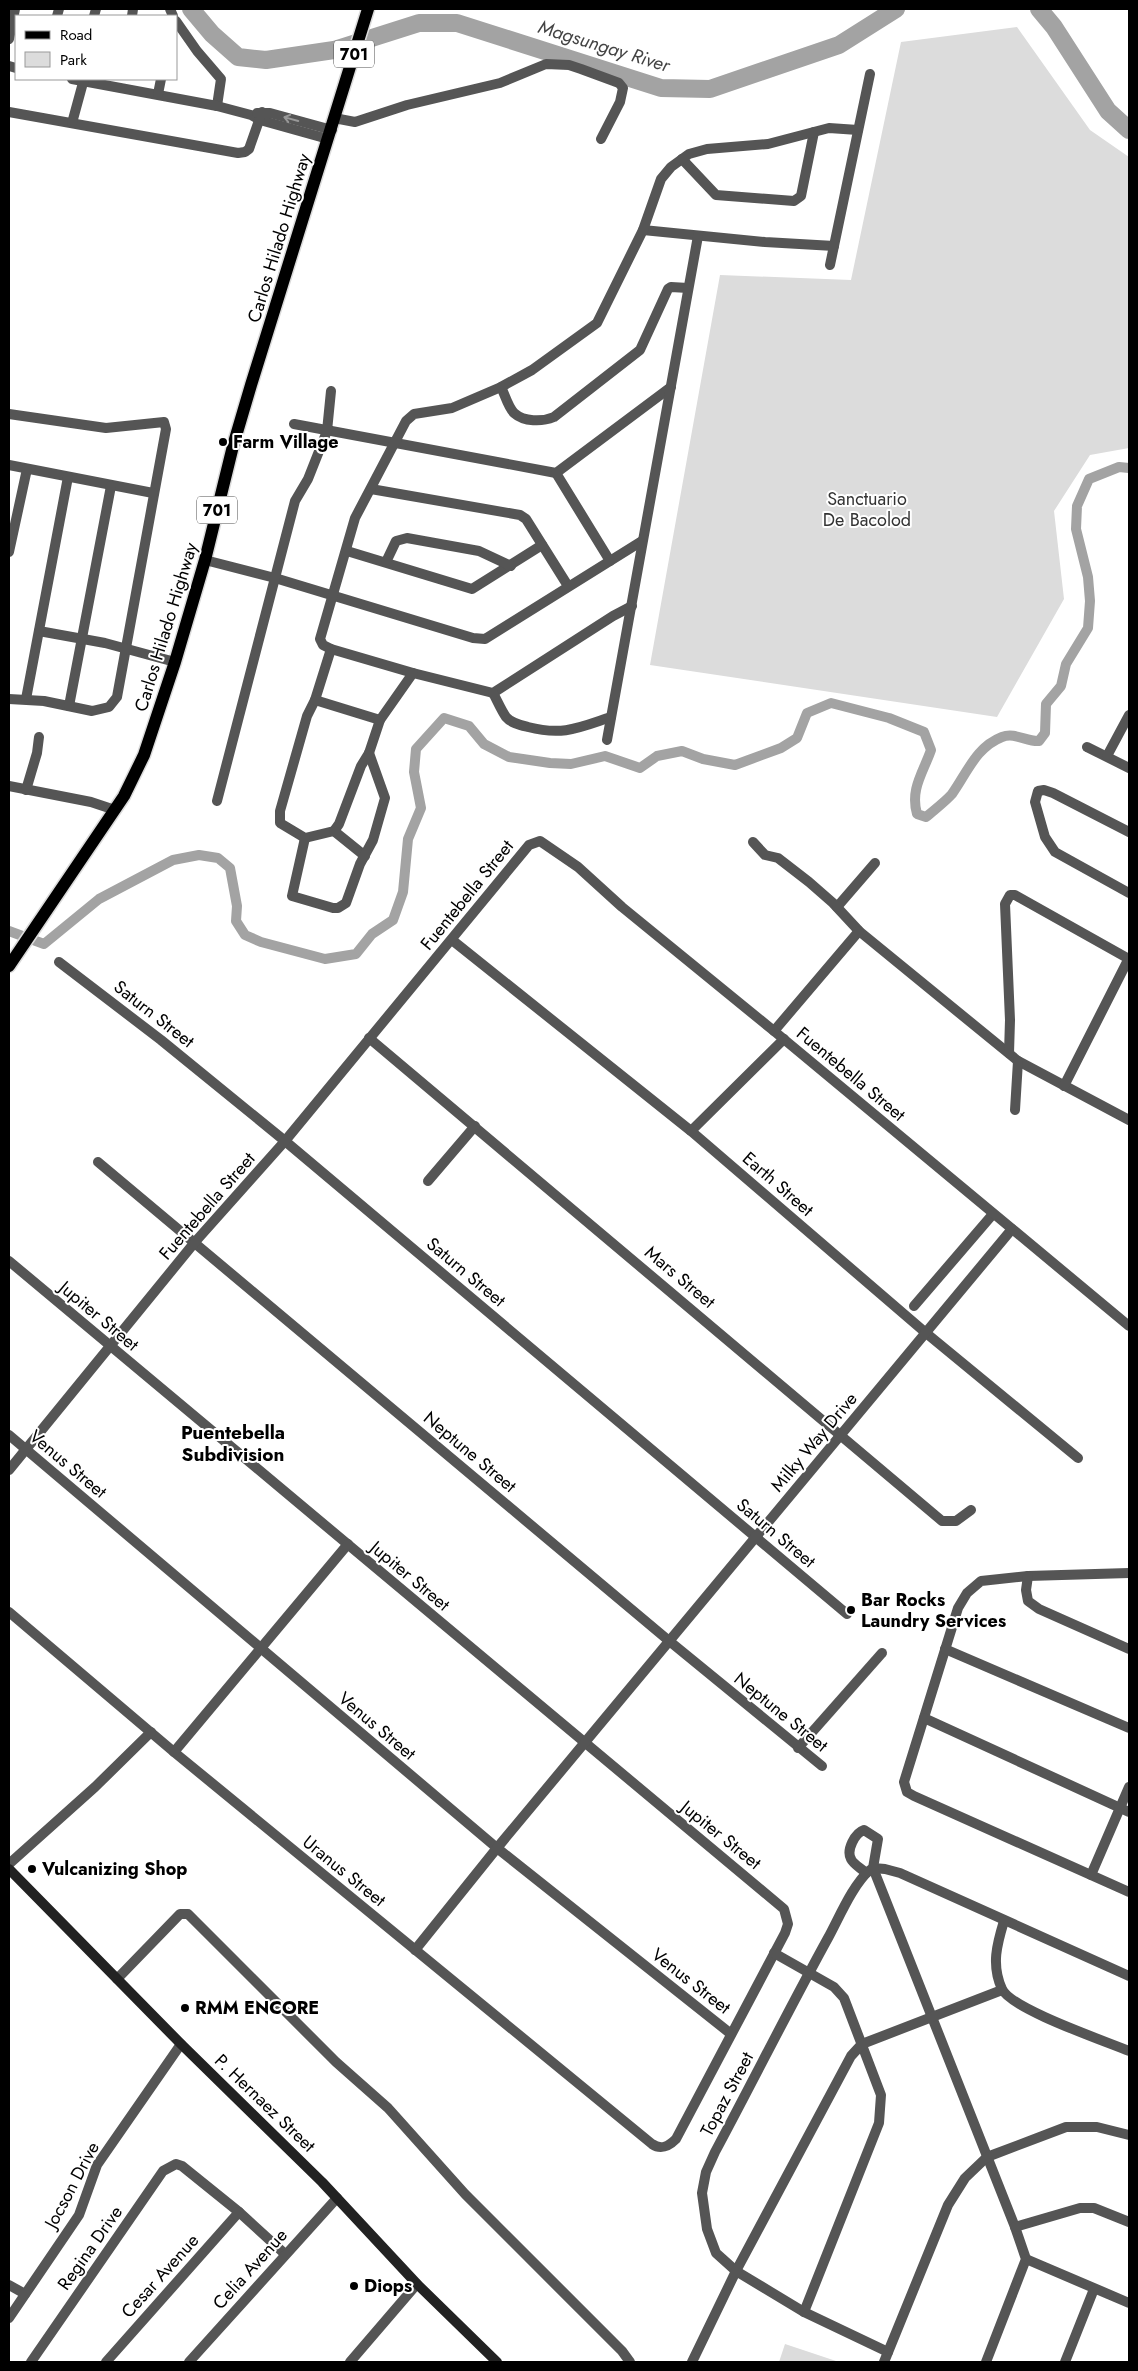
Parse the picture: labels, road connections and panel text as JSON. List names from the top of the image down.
{
  "streets": {
    "main road": ["701", "Carlos Hilado Highway", "P. Hernaez Street"],
    "street": [
      "Fuentebella Street",
      "Saturn Street",
      "Earth Street",
      "Mars Street",
      "Jupiter Street",
      "Milky Way Drive",
      "Neptune Street",
      "Venus Street",
      "Uranus Street",
      "Topaz Street",
      "Jocson Drive",
      "Regina Drive",
      "Celia Avenue",
      "Cesar Avenue"
    ]
  },
  "crossings": [
    ["Fuentebella Street", "Saturn Street"],
    ["Fuentebella Street", "Earth Street"],
    ["Fuentebella Street", "Mars Street"],
    ["Fuentebella Street", "Jupiter Street"],
    ["Fuentebella Street", "Milky Way Drive"],
    ["Fuentebella Street", "Neptune Street"],
    ["Fuentebella Street", "Venus Street"],
    ["Saturn Street", "Milky Way Drive"],
    ["Earth Street", "Milky Way Drive"],
    ["Mars Street", "Milky Way Drive"],
    ["Jupiter Street", "Milky Way Drive"],
    ["Milky Way Drive", "Neptune Street"],
    ["Milky Way Drive", "Venus Street"],
    ["Milky Way Drive", "Uranus Street"],
    ["Venus Street", "Uranus Street"],
    ["P. Hernaez Street", "Jocson Drive"],
    ["P. Hernaez Street", "Celia Avenue"],
    ["Regina Drive", "Cesar Avenue"]
  ],
  "districts": ["Puentebella Subdivision"],
  "water": ["Magsungay River"],
  "parks": ["Sanctuario De Bacolod"],
  "places": [
    "Farm Village",
    "Bar Rocks Laundry Services",
    "Vulcanizing Shop",
    "RMM ENCORE",
    "Diops"
  ],
  "legend": ["Road", "Park"]
}
